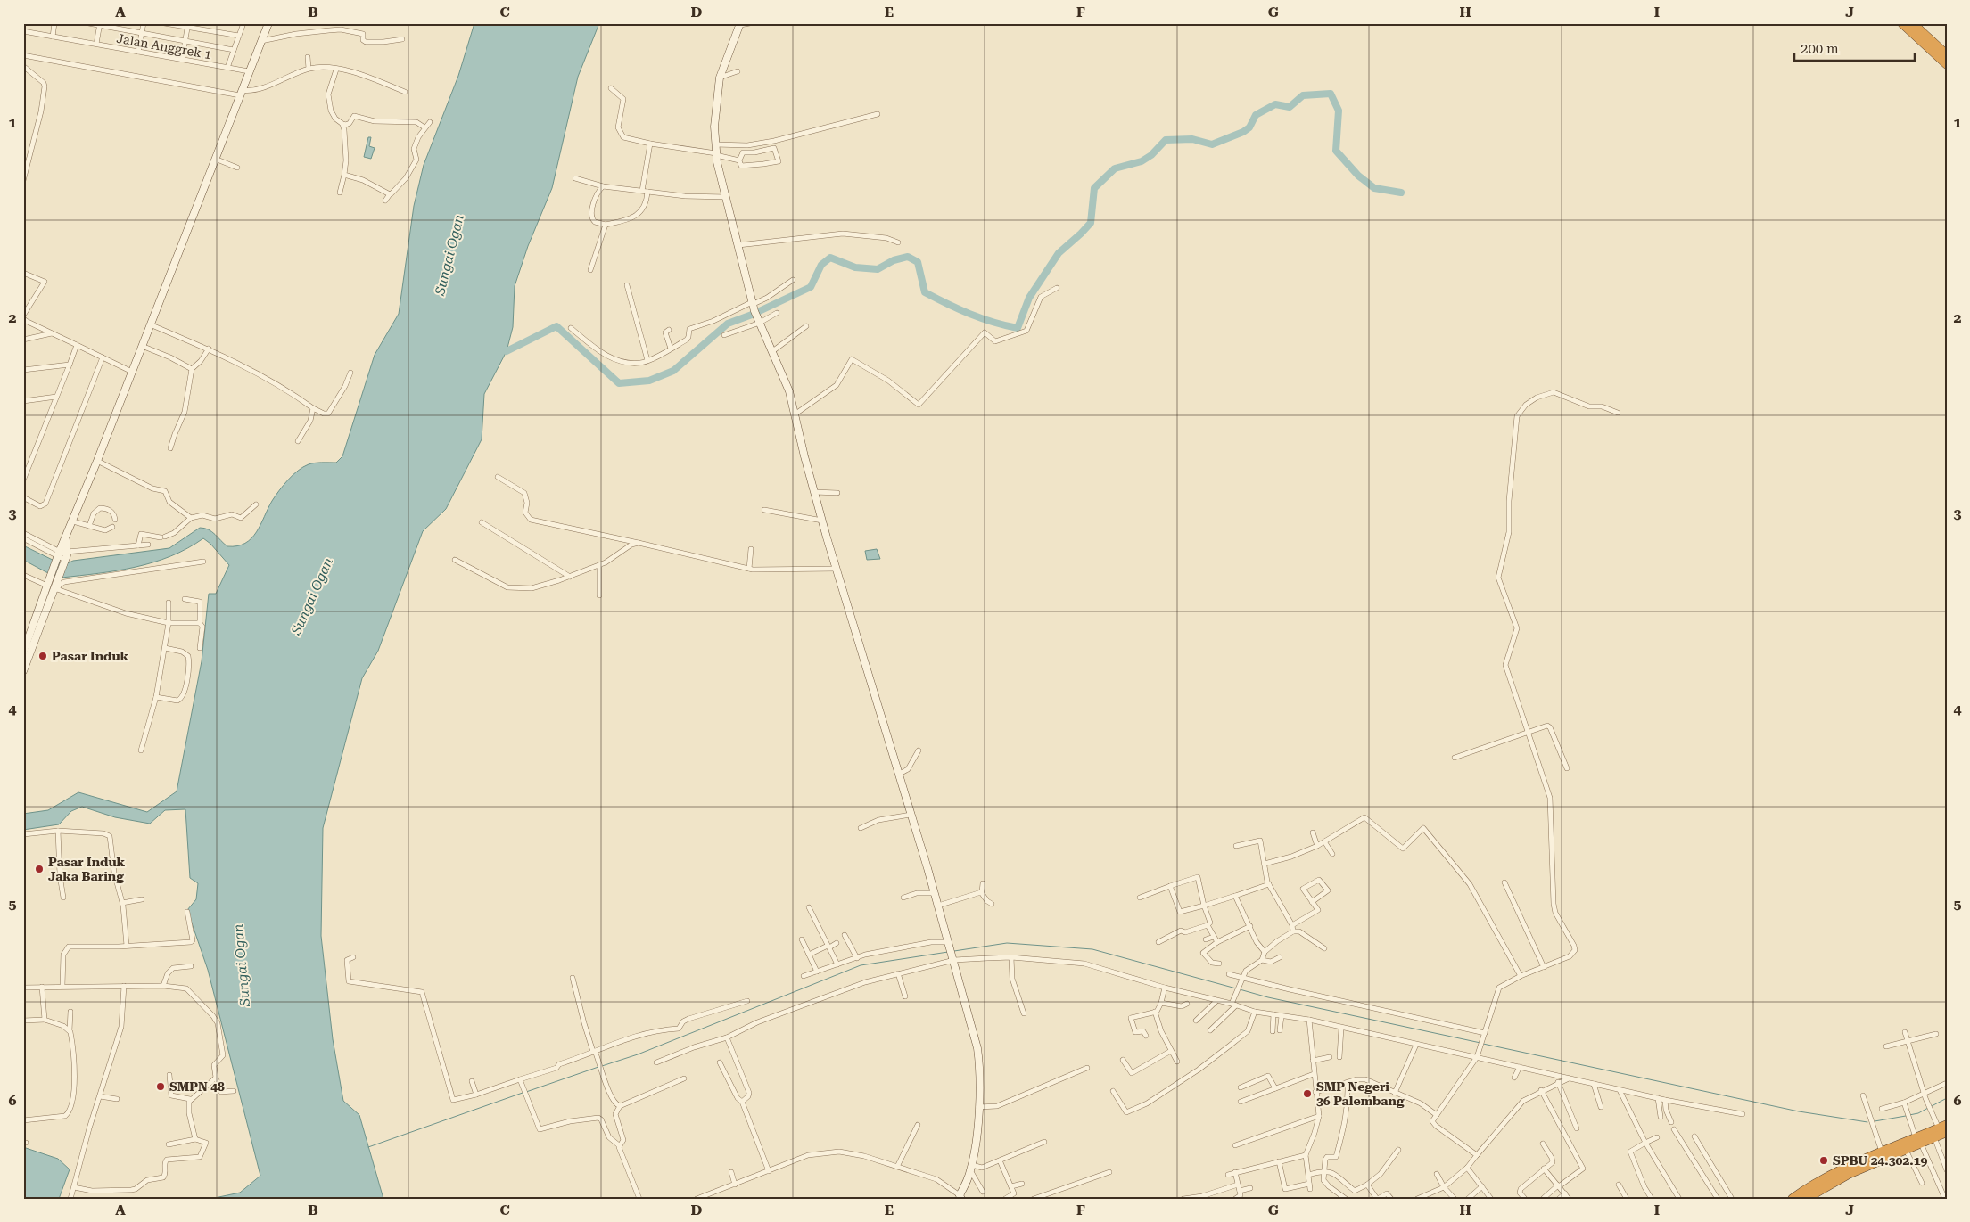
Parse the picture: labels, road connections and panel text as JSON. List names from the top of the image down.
{
  "streets": {
    "street": ["Jalan Anggrek 1"]
  },
  "water": ["Sungai Ogan"],
  "places": [
    "Pasar Induk",
    "Pasar Induk Jaka Baring",
    "SMPN 48",
    "SMP Negeri 36 Palembang",
    "SPBU 24.302.19"
  ],
  "scale_bar": "200 m",
  "grid": {
    "columns": [
      "A",
      "B",
      "C",
      "D",
      "E",
      "F",
      "G",
      "H",
      "I",
      "J"
    ],
    "rows": [
      "1",
      "2",
      "3",
      "4",
      "5",
      "6"
    ]
  }
}
